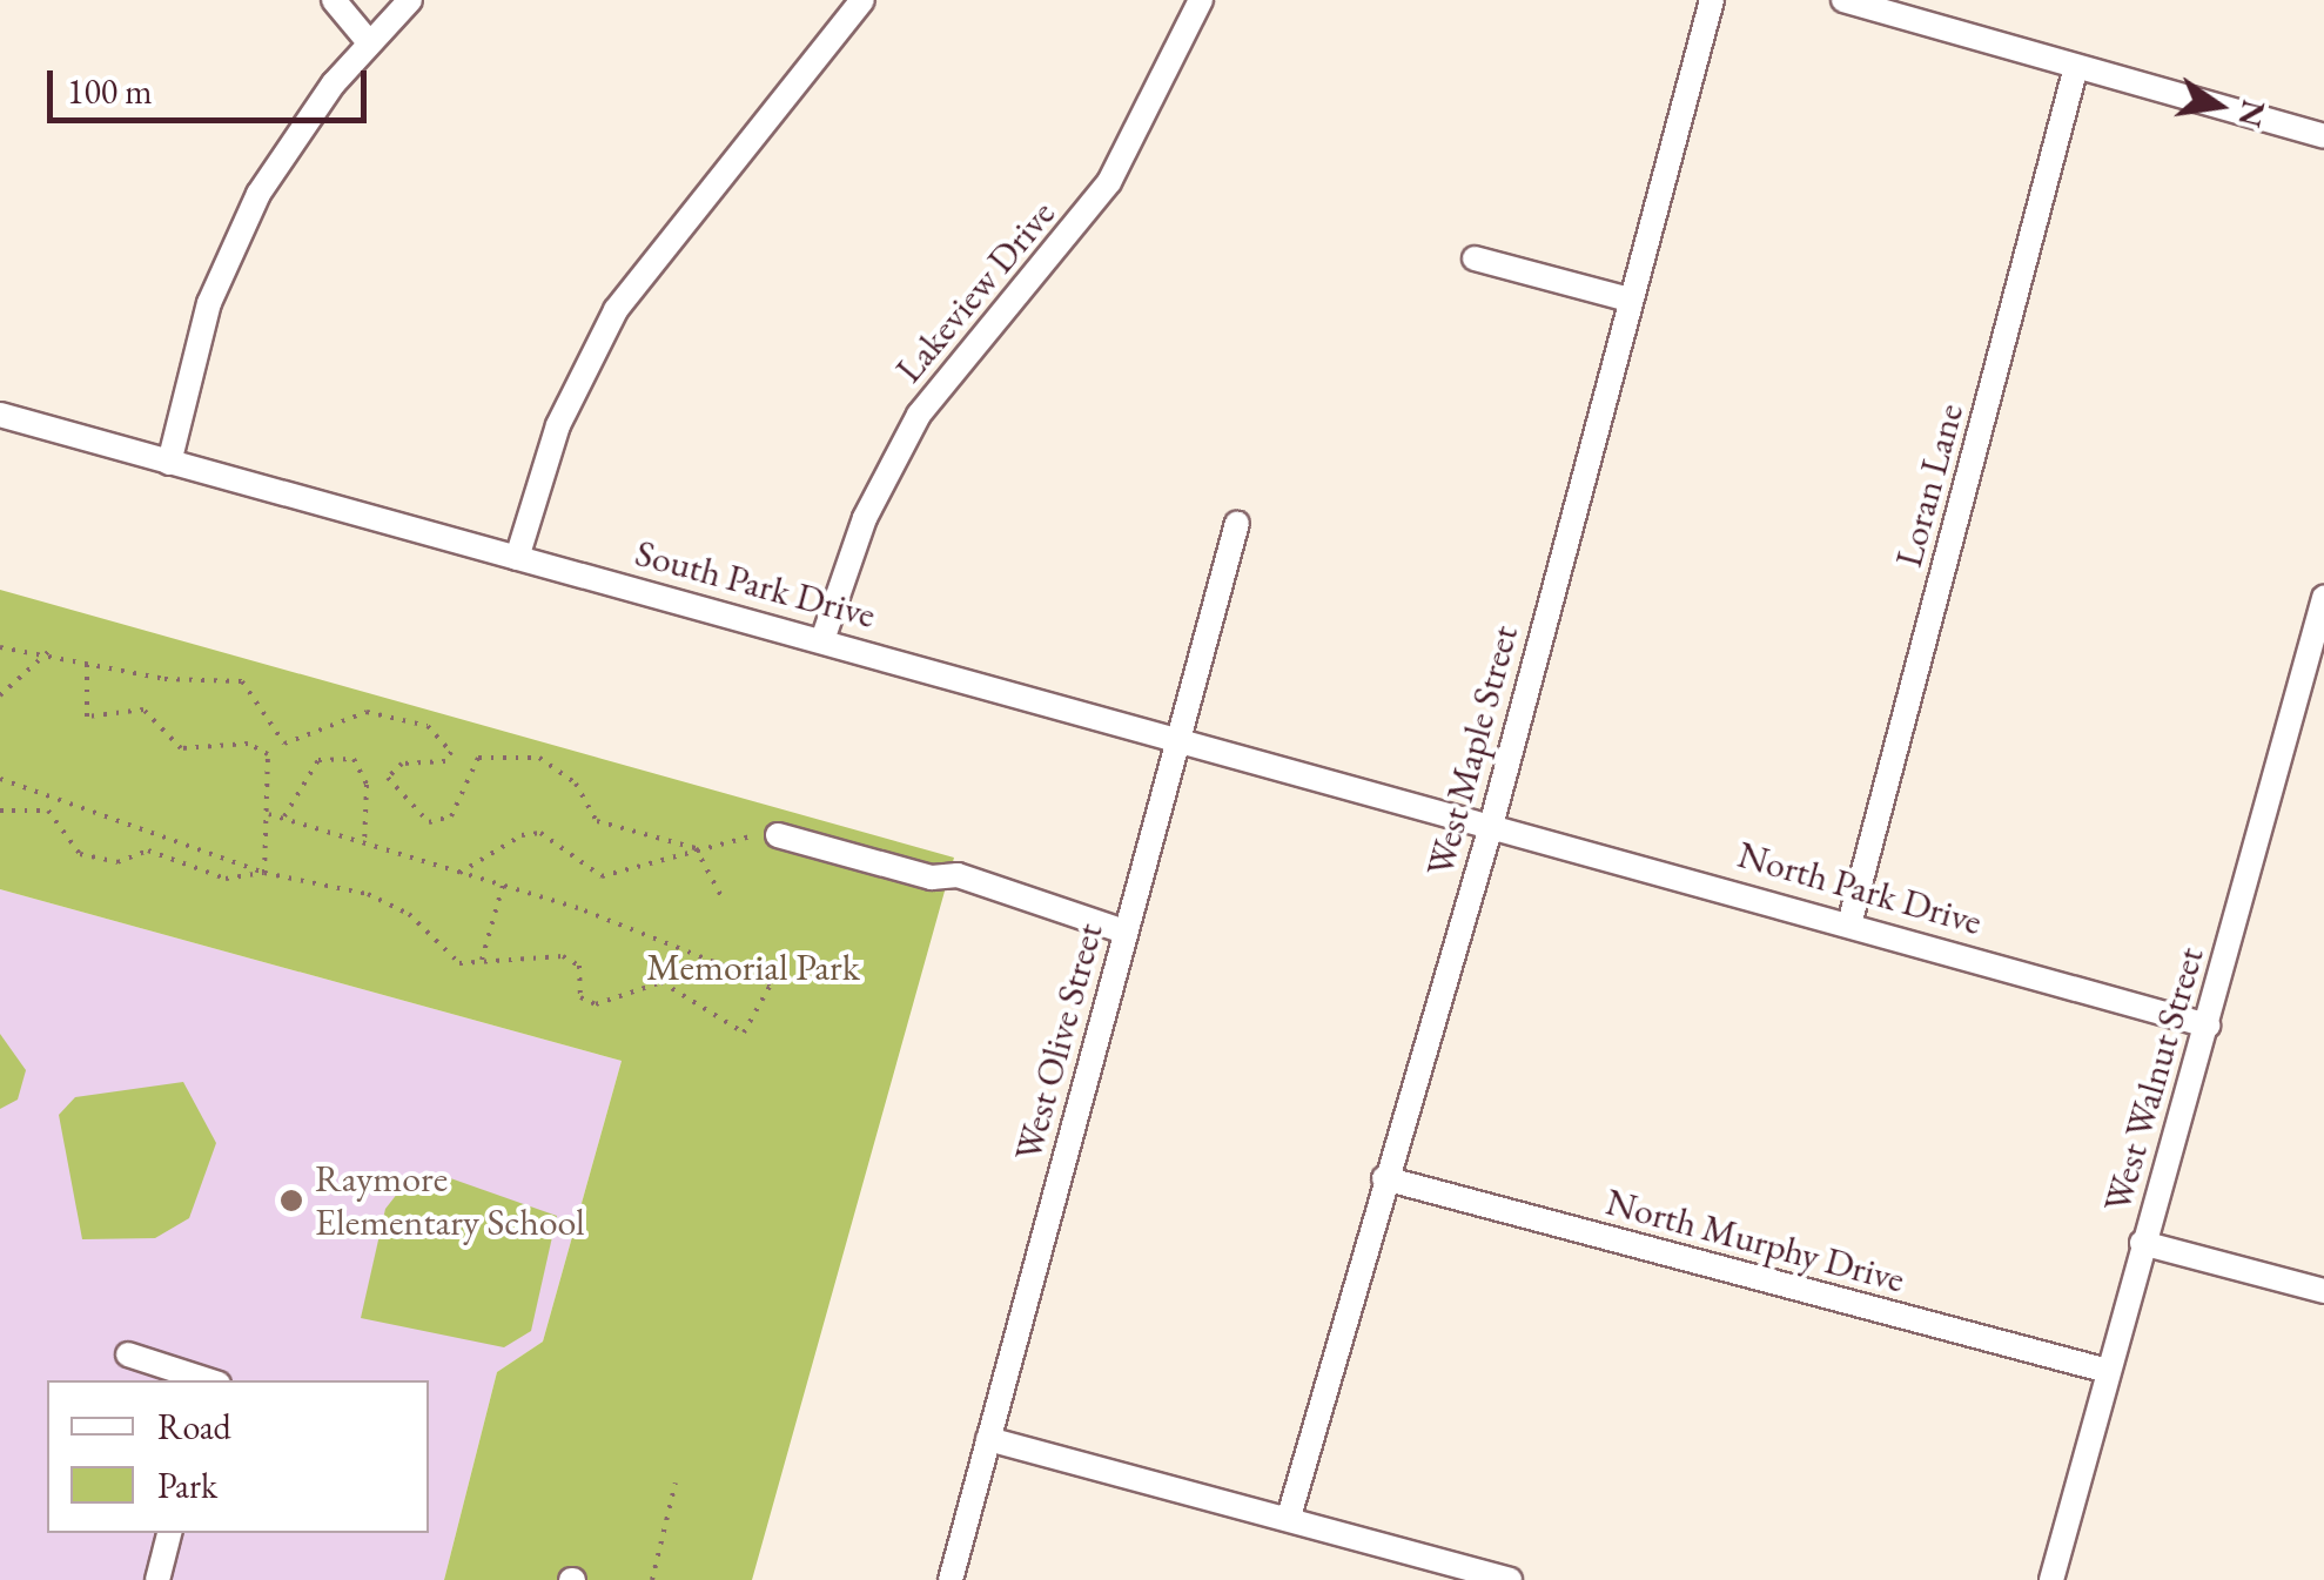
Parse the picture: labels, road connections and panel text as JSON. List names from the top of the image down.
{
  "streets": {
    "street": [
      "Lakeview Drive",
      "Loran Lane",
      "South Park Drive",
      "West Maple Street",
      "North Park Drive",
      "West Olive Street",
      "West Walnut Street",
      "North Murphy Drive"
    ]
  },
  "crossings": [
    ["Lakeview Drive", "South Park Drive"],
    ["Loran Lane", "North Park Drive"],
    ["South Park Drive", "West Maple Street"],
    ["South Park Drive", "North Park Drive"],
    ["South Park Drive", "West Olive Street"],
    ["West Maple Street", "North Park Drive"],
    ["West Maple Street", "North Murphy Drive"],
    ["North Park Drive", "West Walnut Street"],
    ["West Walnut Street", "North Murphy Drive"]
  ],
  "parks": ["Memorial Park"],
  "places": ["Raymore Elementary School"],
  "legend": ["Road", "Park"],
  "scale_bar": "100 m",
  "north": "right"
}
